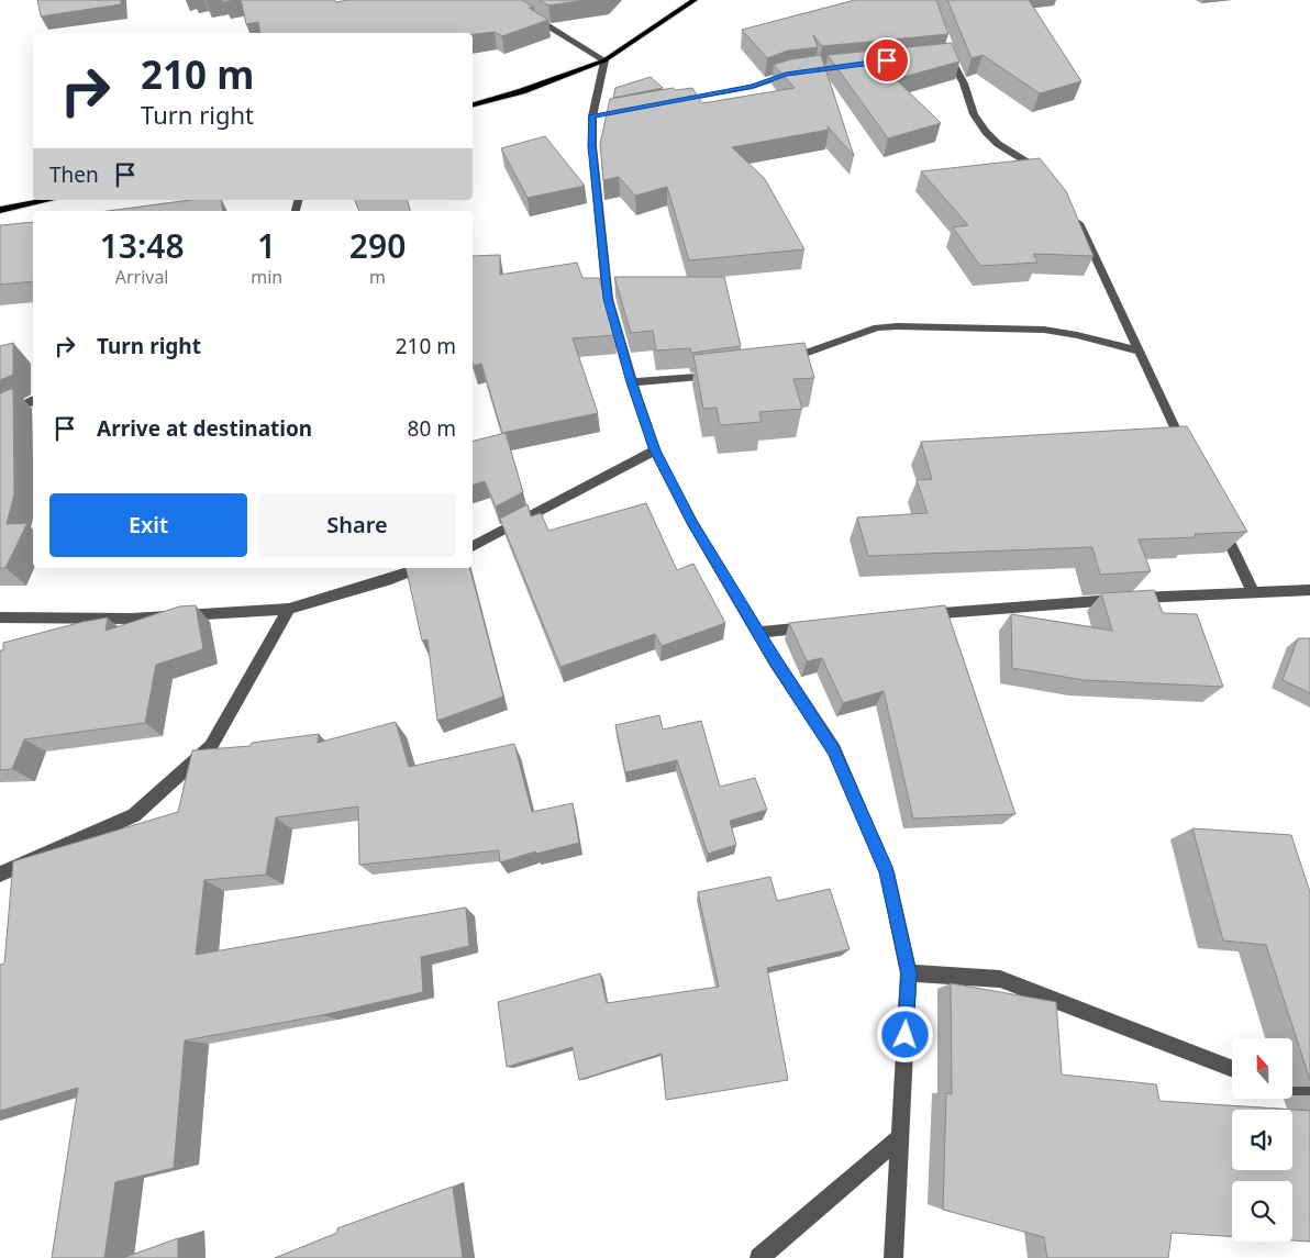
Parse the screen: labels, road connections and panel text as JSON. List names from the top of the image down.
{
  "north": "top",
  "page": {
    "turn": ["210 m", "Turn right"],
    "then": "Then",
    "eta": [
      "13:48",
      "Arrival",
      "1",
      "min",
      "290",
      "m"
    ],
    "list": [
      {
        "name": "Turn right",
        "value": "210 m"
      },
      {
        "name": "Arrive at destination",
        "value": "80 m"
      }
    ],
    "buttons": ["Exit", "Share"]
  }
}
